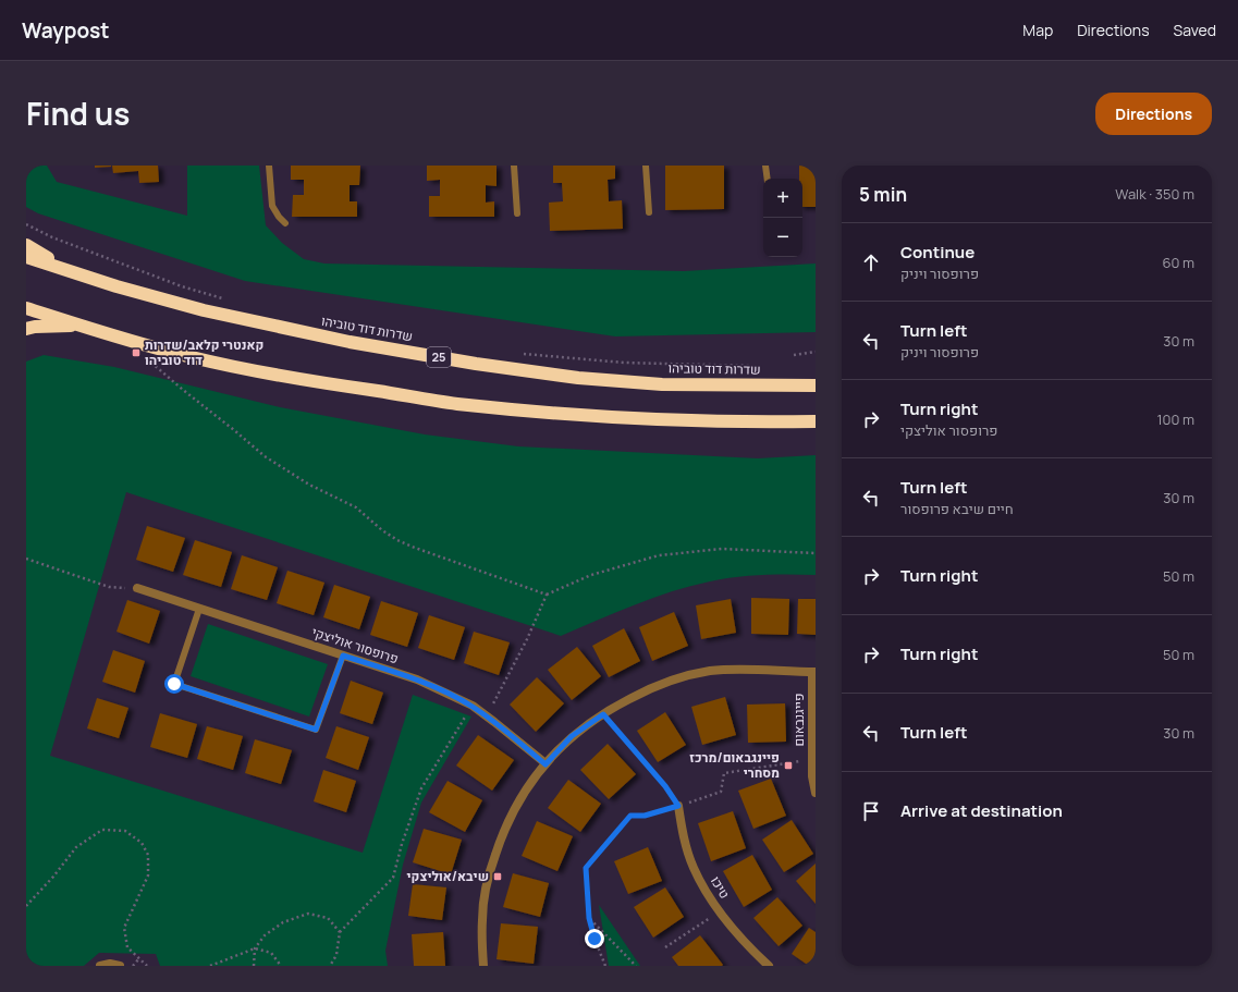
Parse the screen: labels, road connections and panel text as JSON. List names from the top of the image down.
{
  "streets": {
    "highway": ["שדרות דוד טוביהו", "25"],
    "street": ["פרופסור אוליצקי", "פייגנבאום", "טיכו"]
  },
  "places": {
    "transit": ["קאנטרי קלאב/שדרות דוד טוביהו", "פיינגבאום/מרכז מסחרי", "שיבא/אוליצקי"]
  },
  "page": {
    "header": "Waypost",
    "nav": ["Map", "Directions", "Saved"],
    "title": "Find us",
    "buttons": "Directions",
    "heading": ["5 min", "Walk · 350 m"],
    "map_buttons": ["+", "−"],
    "list": [
      ["Continue", "פרופסור ויניק", "60 m"],
      ["Turn left", "פרופסור ויניק", "30 m"],
      ["Turn right", "פרופסור אוליצקי", "100 m"],
      ["Turn left", "חיים שיבא פרופסור", "30 m"],
      ["Turn right", "50 m"],
      ["Turn right", "50 m"],
      ["Turn left", "30 m"],
      "Arrive at destination"
    ]
  }
}
